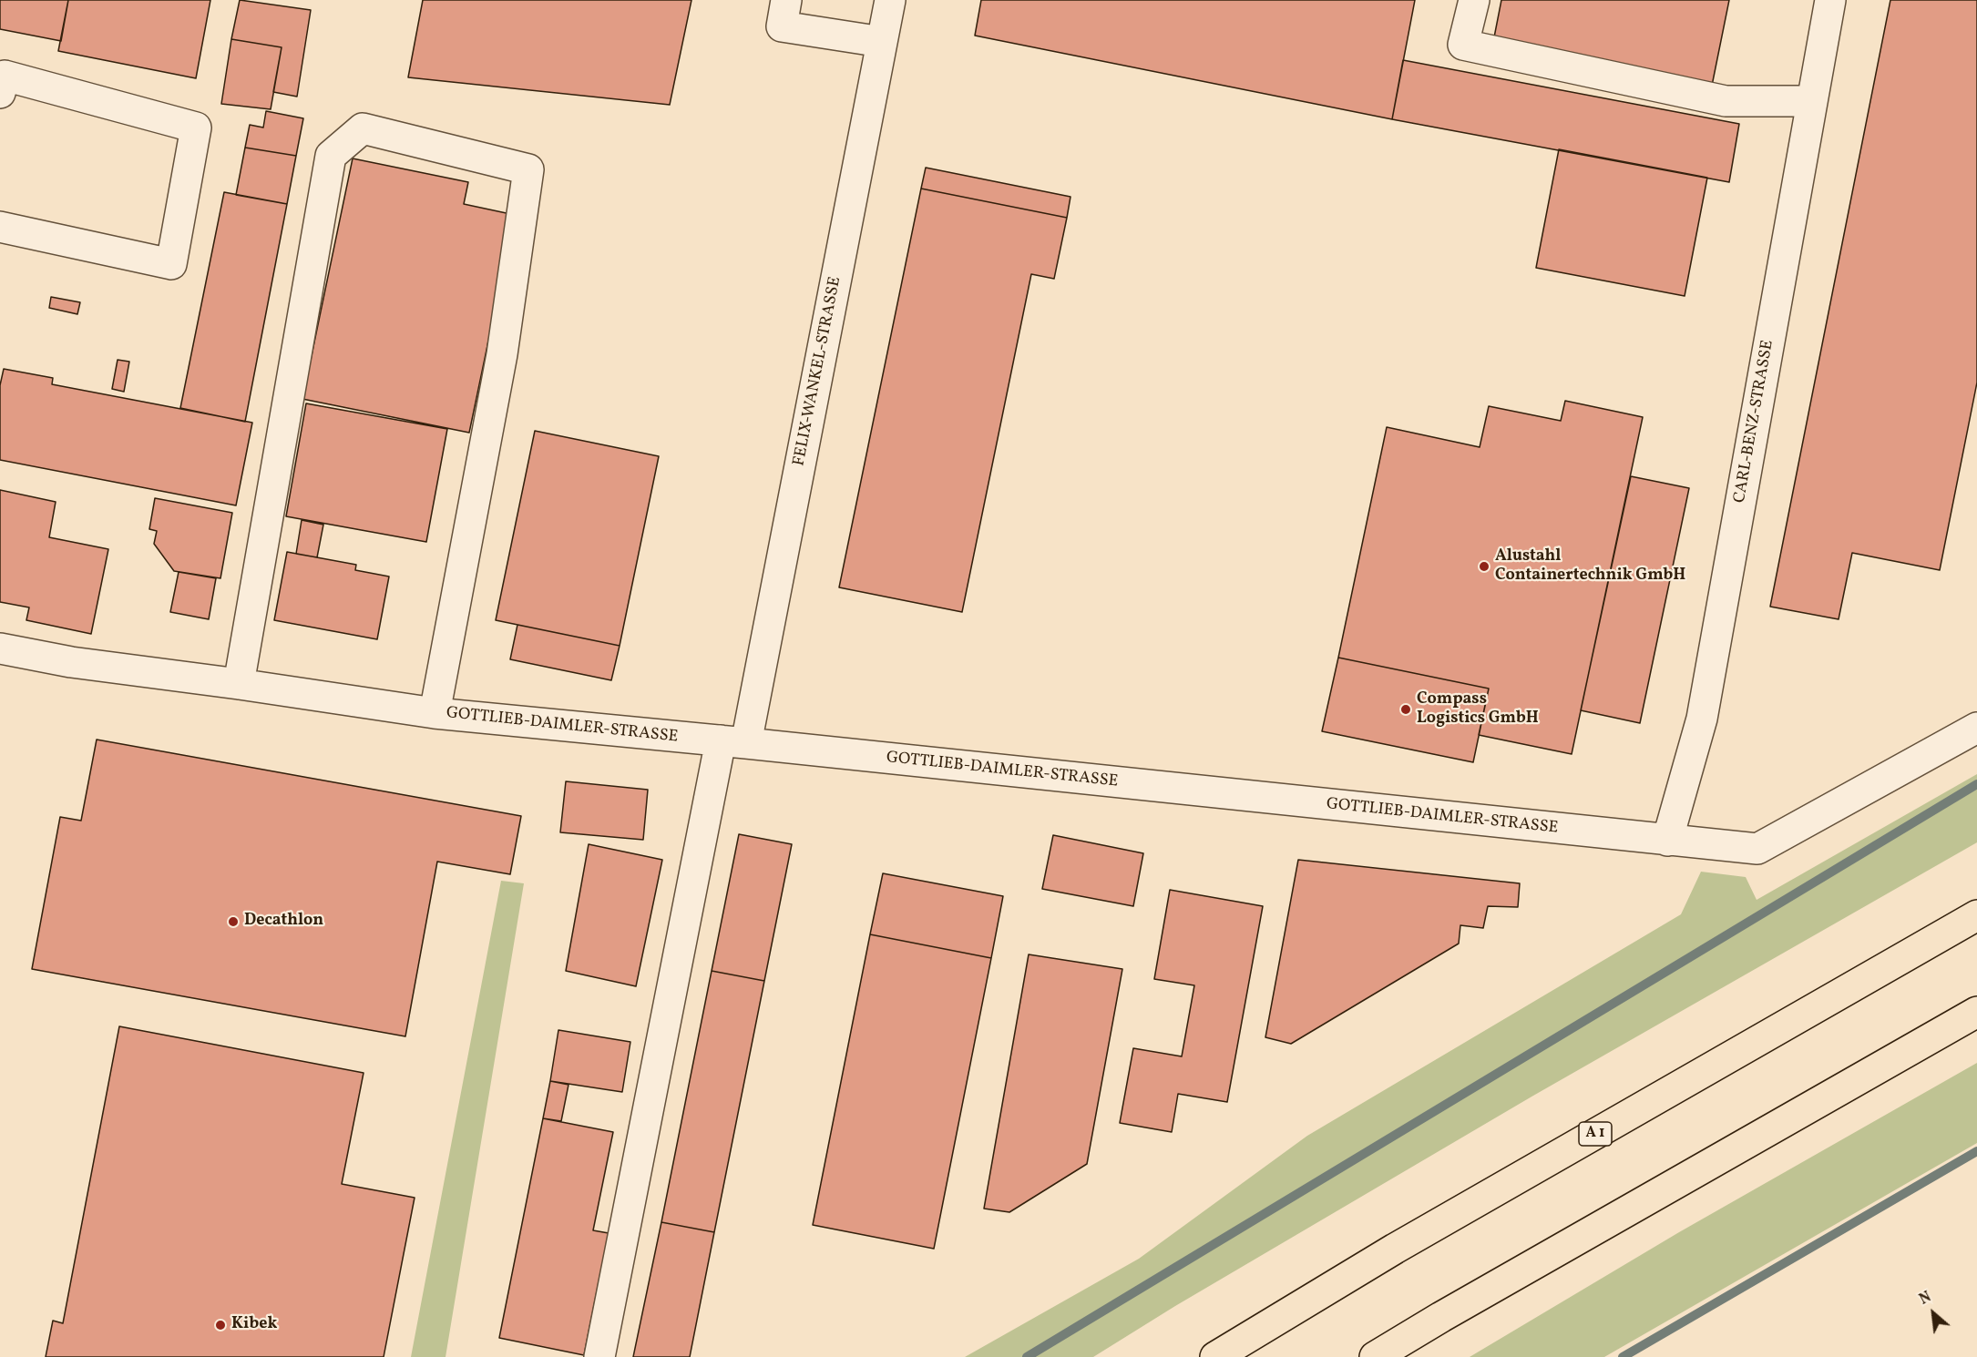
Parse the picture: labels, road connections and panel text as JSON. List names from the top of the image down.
{
  "streets": {
    "highway": ["A 1"],
    "street": ["FELIX-WANKEL-STRASSE", "CARL-BENZ-STRASSE", "GOTTLIEB-DAIMLER-STRASSE"]
  },
  "crossings": [
    ["FELIX-WANKEL-STRASSE", "GOTTLIEB-DAIMLER-STRASSE"],
    ["CARL-BENZ-STRASSE", "GOTTLIEB-DAIMLER-STRASSE"]
  ],
  "places": [
    "Alustahl Containertechnik GmbH",
    "Compass Logistics GmbH",
    "Decathlon",
    "Kibek"
  ],
  "north": "top left"
}
